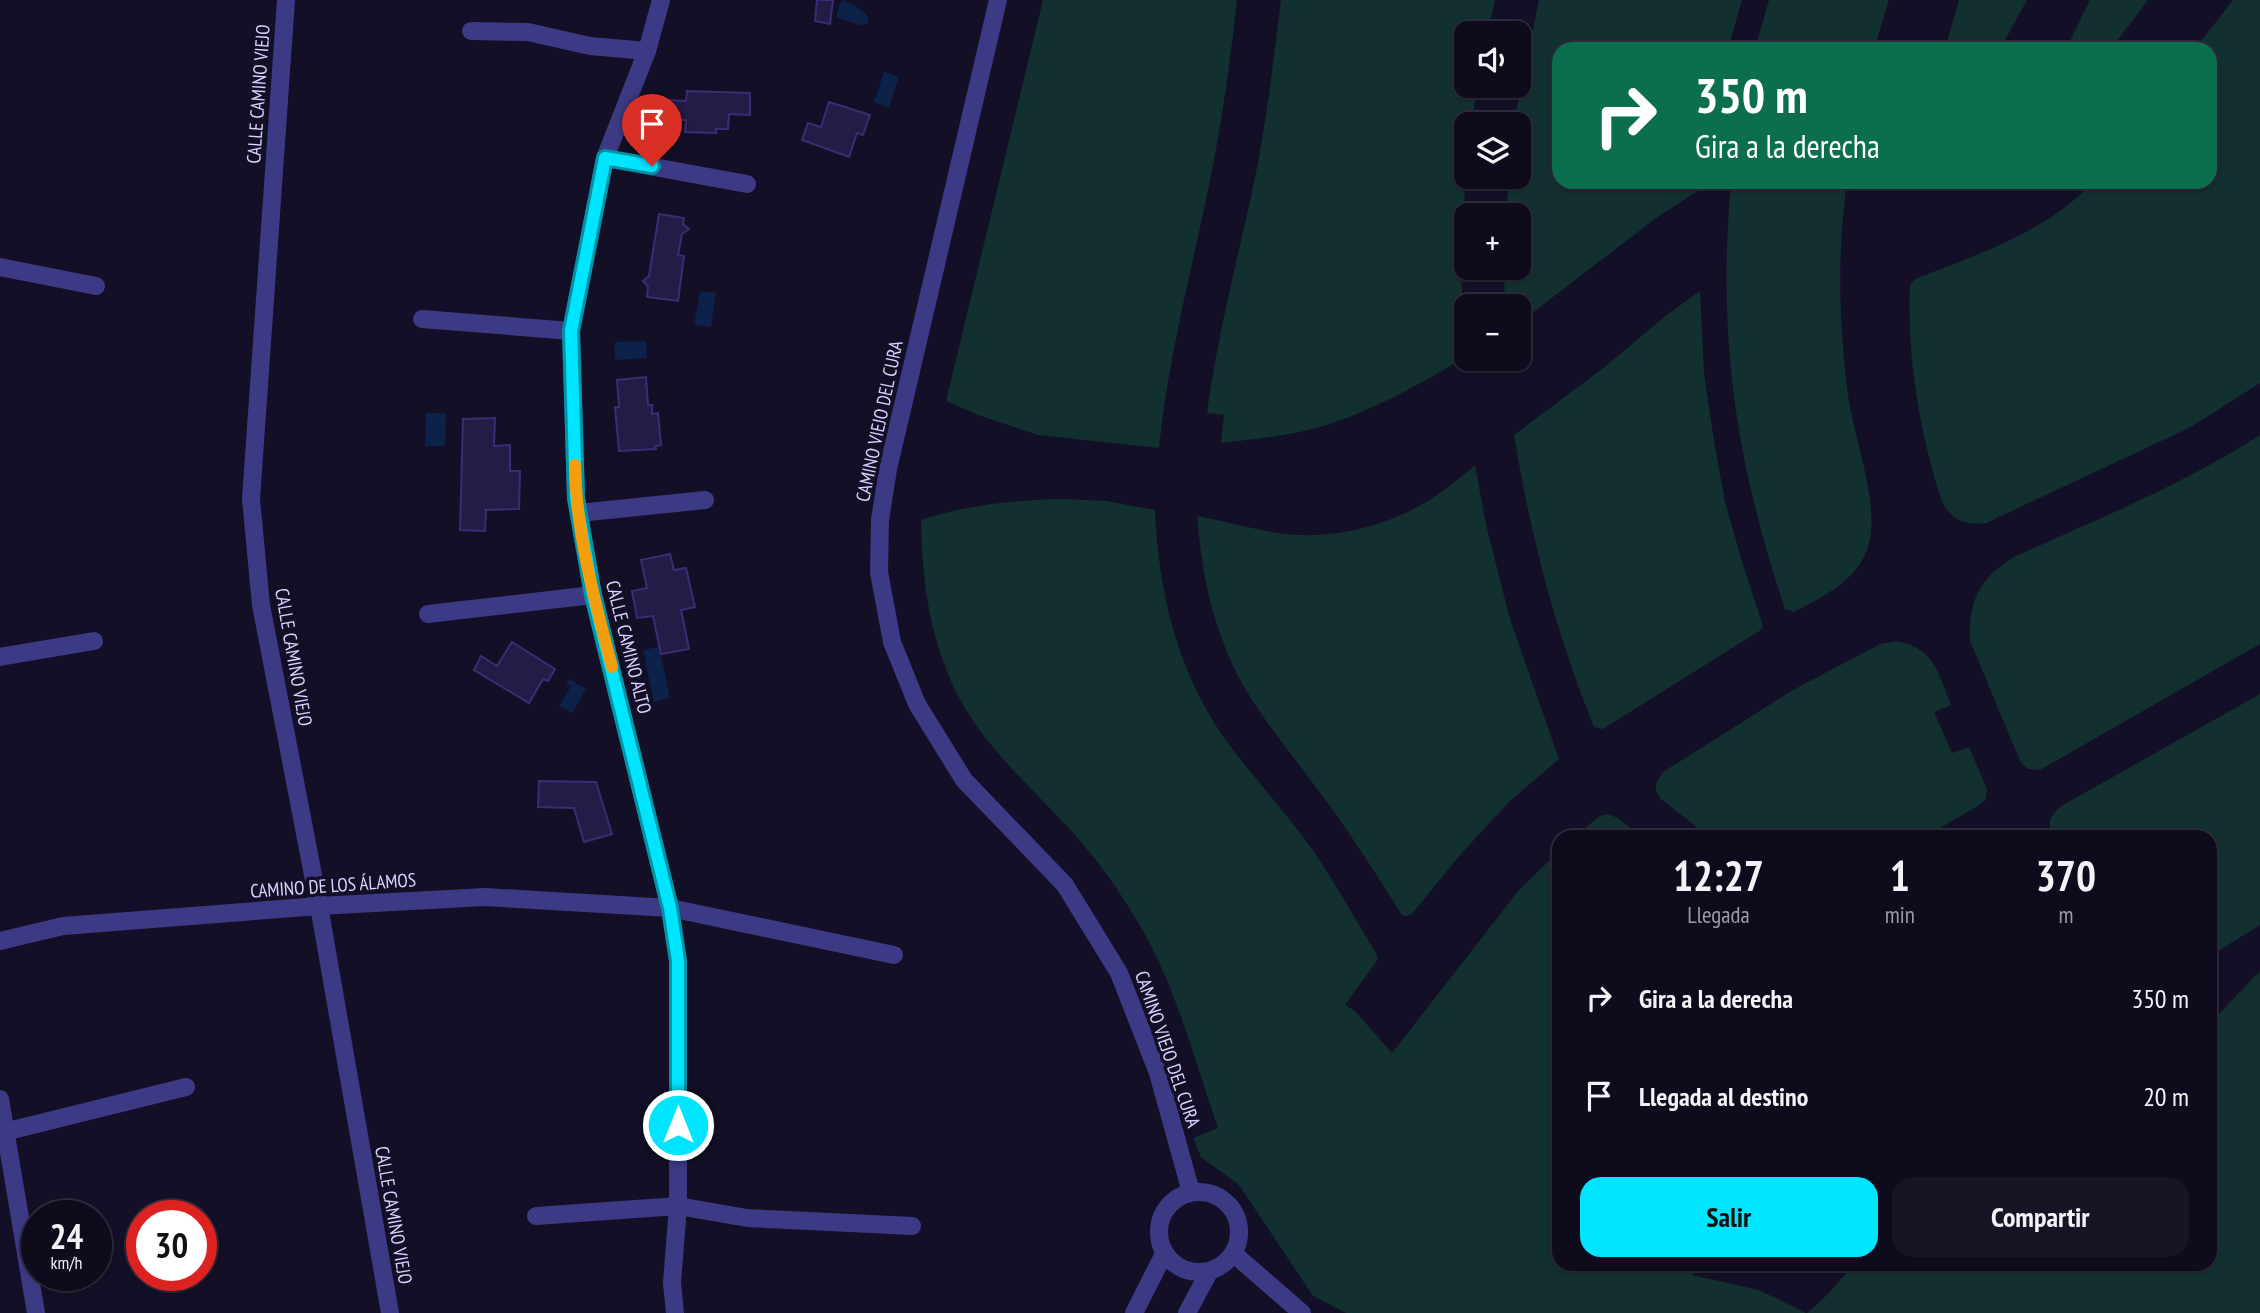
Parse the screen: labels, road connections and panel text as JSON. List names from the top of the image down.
{
  "streets": {
    "street": [
      "CALLE CAMINO VIEJO",
      "CAMINO VIEJO DEL CURA",
      "CALLE CAMINO ALTO",
      "CAMINO DE LOS ÁLAMOS"
    ]
  },
  "crossings": [
    ["CALLE CAMINO VIEJO", "CAMINO DE LOS ÁLAMOS"],
    ["CALLE CAMINO ALTO", "CAMINO DE LOS ÁLAMOS"]
  ],
  "page": {
    "map_buttons": ["+", "−"],
    "turn": ["350 m", "Gira a la derecha"],
    "eta": [
      "12:27",
      "Llegada",
      "1",
      "min",
      "370",
      "m"
    ],
    "list": [
      {
        "name": "Gira a la derecha",
        "value": "350 m"
      },
      {
        "name": "Llegada al destino",
        "value": "20 m"
      }
    ],
    "buttons": ["Salir", "Compartir"],
    "speed": "24 km/h",
    "limit": "30"
  }
}
